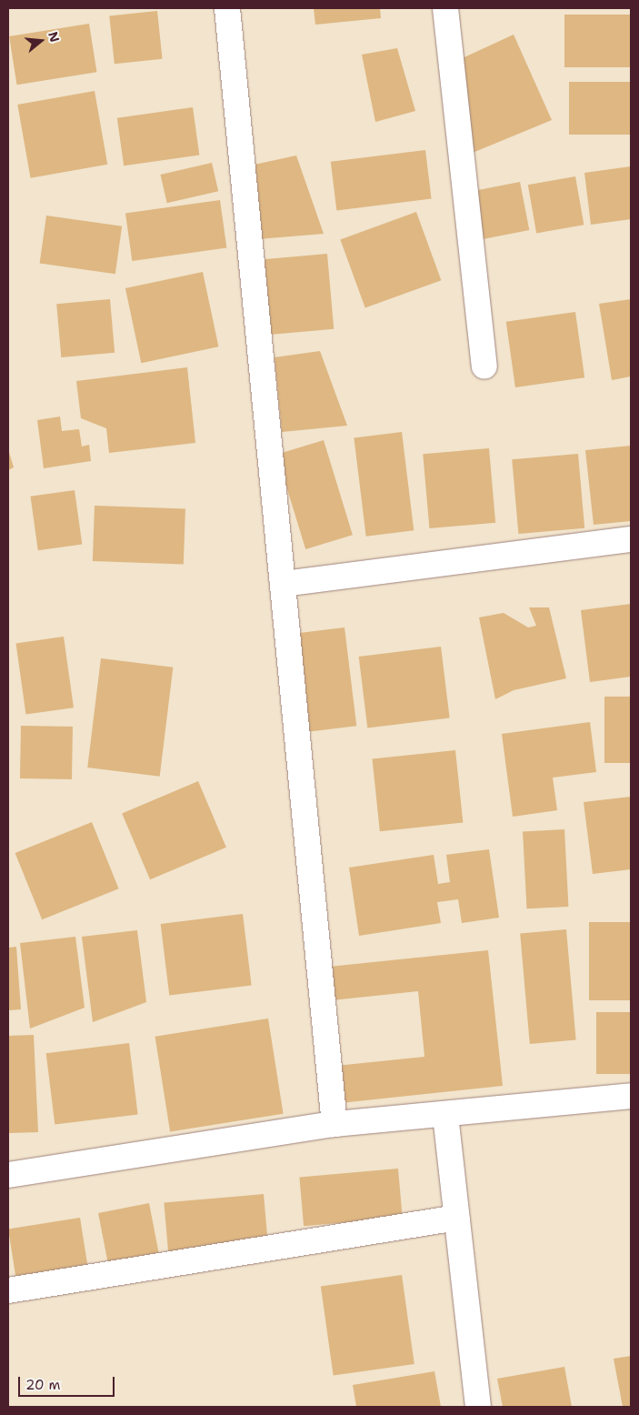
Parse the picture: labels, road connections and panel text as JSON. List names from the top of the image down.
{
  "scale_bar": "20 m",
  "north": "right"
}
